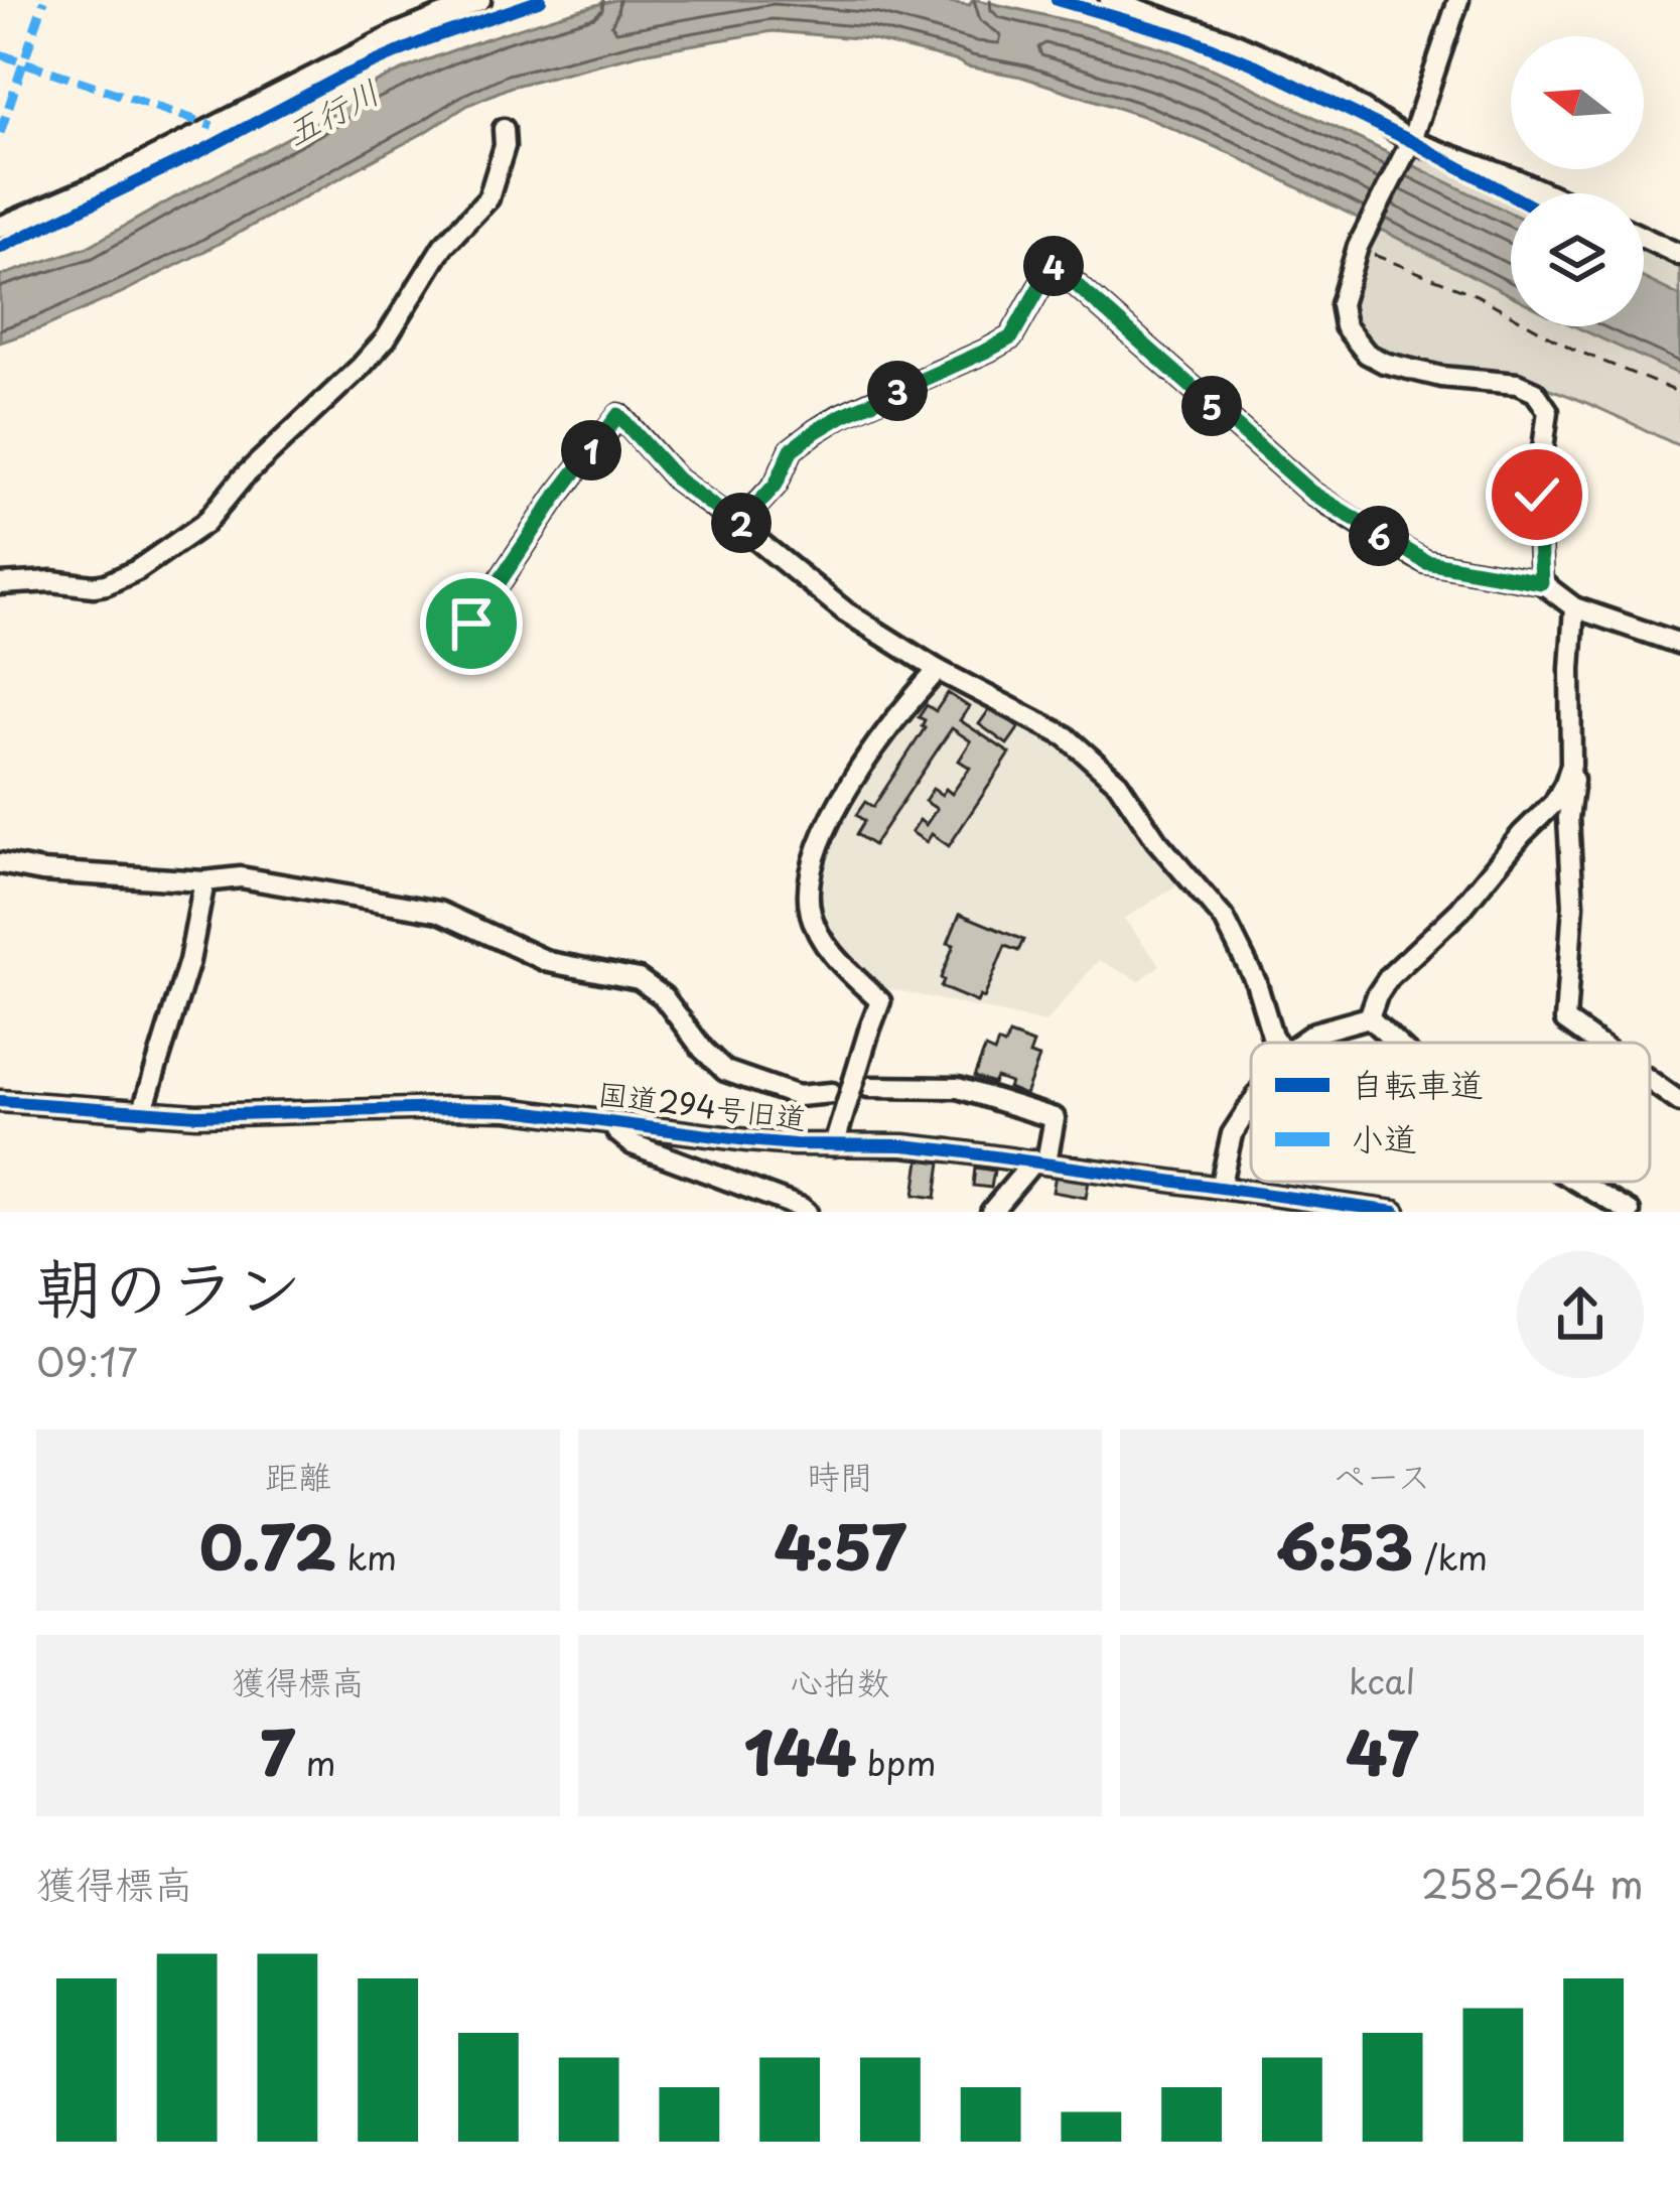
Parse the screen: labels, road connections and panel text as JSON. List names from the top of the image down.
{
  "streets": {
    "street": ["国道294号旧道"]
  },
  "water": ["五行川"],
  "legend": ["自転車道", "小道"],
  "north": "left",
  "page": {
    "pins": [
      "4",
      "3",
      "5",
      "1",
      "2",
      "6"
    ],
    "heading": ["朝のラン", "09:17"],
    "stats": [
      ["距離", "0.72 km"],
      ["時間", "4:57"],
      ["ペース", "6:53 /km"],
      ["獲得標高", "7 m"],
      ["心拍数", "144 bpm"],
      ["kcal", "47"]
    ],
    "chart": ["獲得標高", "258–264 m"]
  }
}
